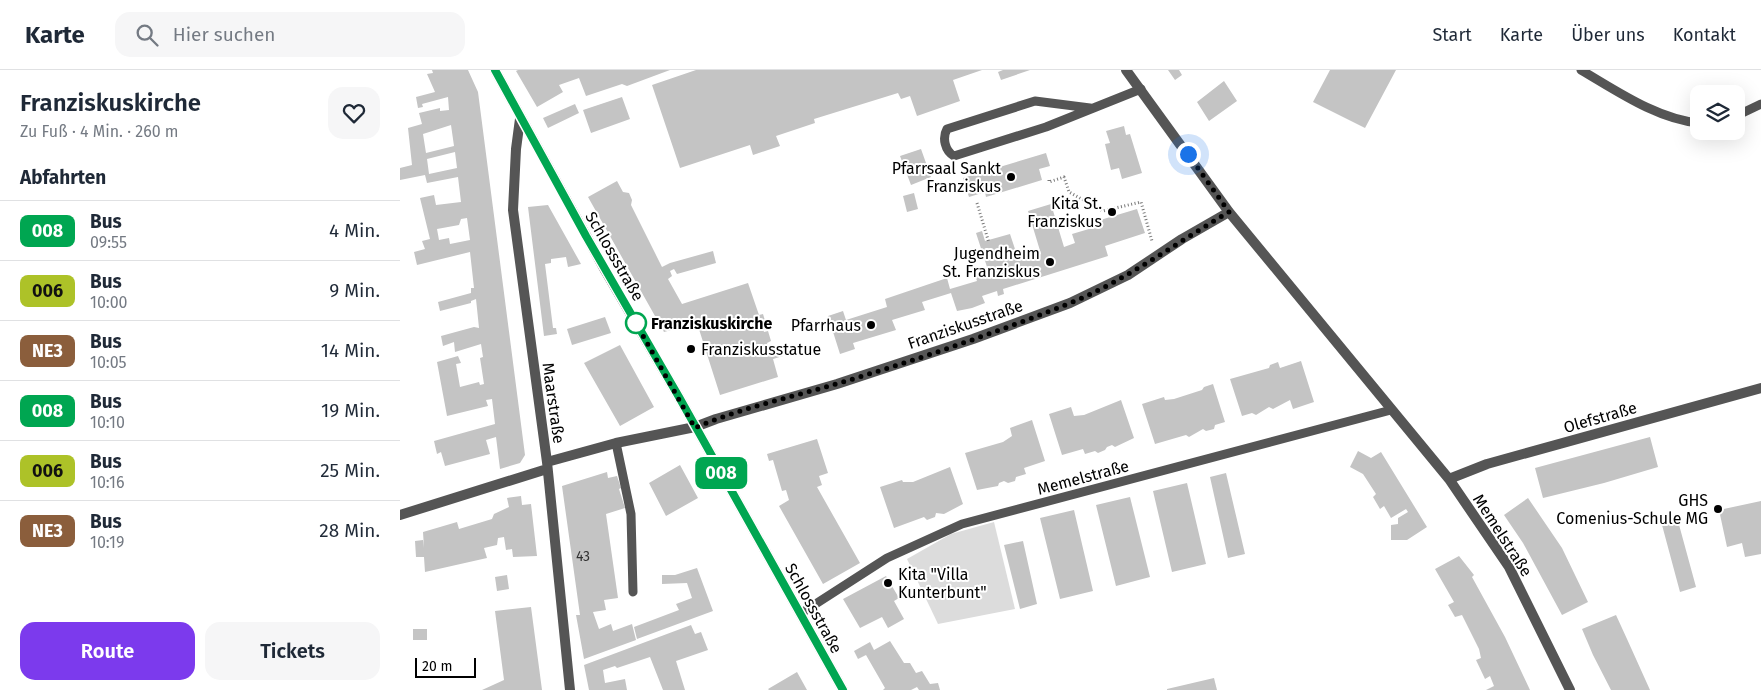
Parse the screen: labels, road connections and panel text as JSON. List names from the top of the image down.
{
  "streets": {
    "street": [
      "Schlossstraße",
      "Franziskusstraße",
      "Maarstraße",
      "Olefstraße",
      "Memelstraße"
    ]
  },
  "crossings": [
    ["Schlossstraße", "Franziskusstraße"],
    ["Schlossstraße", "Maarstraße"],
    ["Schlossstraße", "Memelstraße"],
    ["Franziskusstraße", "Maarstraße"],
    ["Franziskusstraße", "Memelstraße"],
    ["Olefstraße", "Memelstraße"]
  ],
  "places": [
    "Pfarrsaal Sankt Franziskus",
    "Kita St. Franziskus",
    "Jugendheim St. Franziskus",
    "Franziskuskirche",
    "Pfarrhaus",
    "Franziskusstatue",
    "GHS Comenius-Schule MG",
    "Kita \"Villa Kunterbunt\""
  ],
  "lines": ["bus line 008"],
  "house_numbers": ["43"],
  "scale_bar": "20 m",
  "page": {
    "header": "Karte",
    "search": "Hier suchen",
    "nav": [
      "Start",
      "Karte",
      "Über uns",
      "Kontakt"
    ],
    "heading": [
      ["Franziskuskirche", "Zu Fuß · 4 Min. · 260 m"],
      "Abfahrten"
    ],
    "on_map": "008",
    "list": [
      {
        "mark": "008",
        "name": "Bus",
        "note": "09:55",
        "value": "4 Min."
      },
      {
        "mark": "006",
        "name": "Bus",
        "note": "10:00",
        "value": "9 Min."
      },
      {
        "mark": "NE3",
        "name": "Bus",
        "note": "10:05",
        "value": "14 Min."
      },
      {
        "mark": "008",
        "name": "Bus",
        "note": "10:10",
        "value": "19 Min."
      },
      {
        "mark": "006",
        "name": "Bus",
        "note": "10:16",
        "value": "25 Min."
      },
      {
        "mark": "NE3",
        "name": "Bus",
        "note": "10:19",
        "value": "28 Min."
      }
    ],
    "buttons": ["Route", "Tickets"],
    "scale": "20 m"
  }
}
